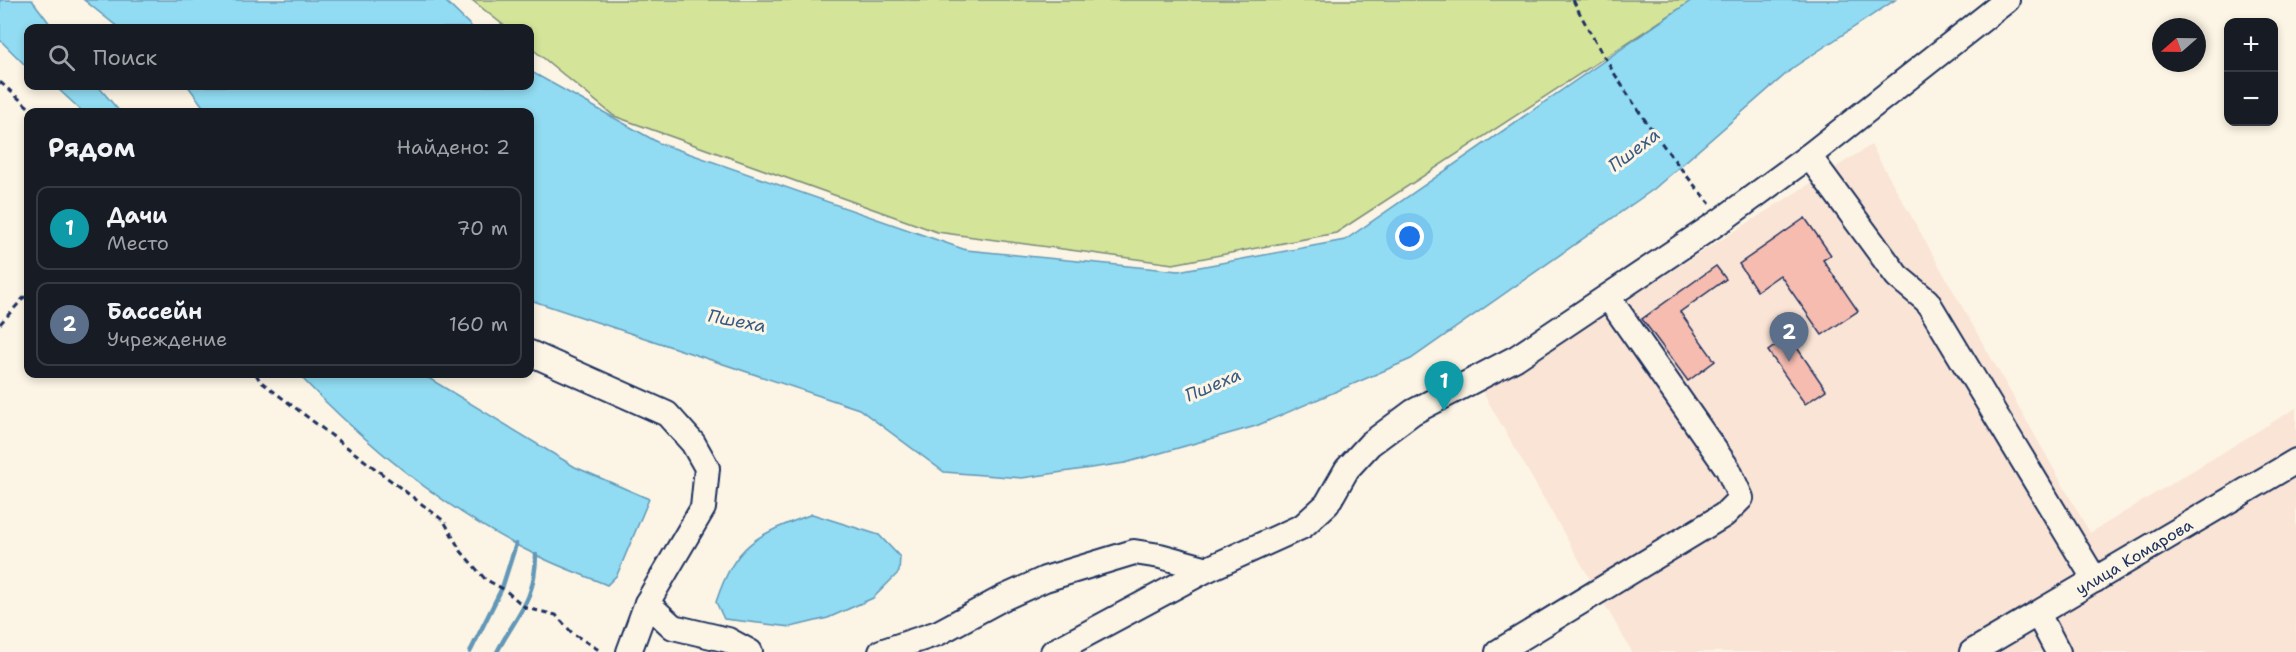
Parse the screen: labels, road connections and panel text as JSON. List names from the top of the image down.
{
  "streets": {
    "lane": ["улица Комарова"]
  },
  "water": ["Пшеха"],
  "north": "left",
  "page": {
    "map_buttons": ["+", "−"],
    "search": "Поиск",
    "heading": ["Рядом", "Найдено: 2"],
    "list": [
      {
        "mark": "1",
        "name": "Дачи",
        "note": "Место",
        "value": "70 m"
      },
      {
        "mark": "2",
        "name": "Бассейн",
        "note": "Учреждение",
        "value": "160 m"
      }
    ],
    "pins": ["2", "1"]
  }
}
